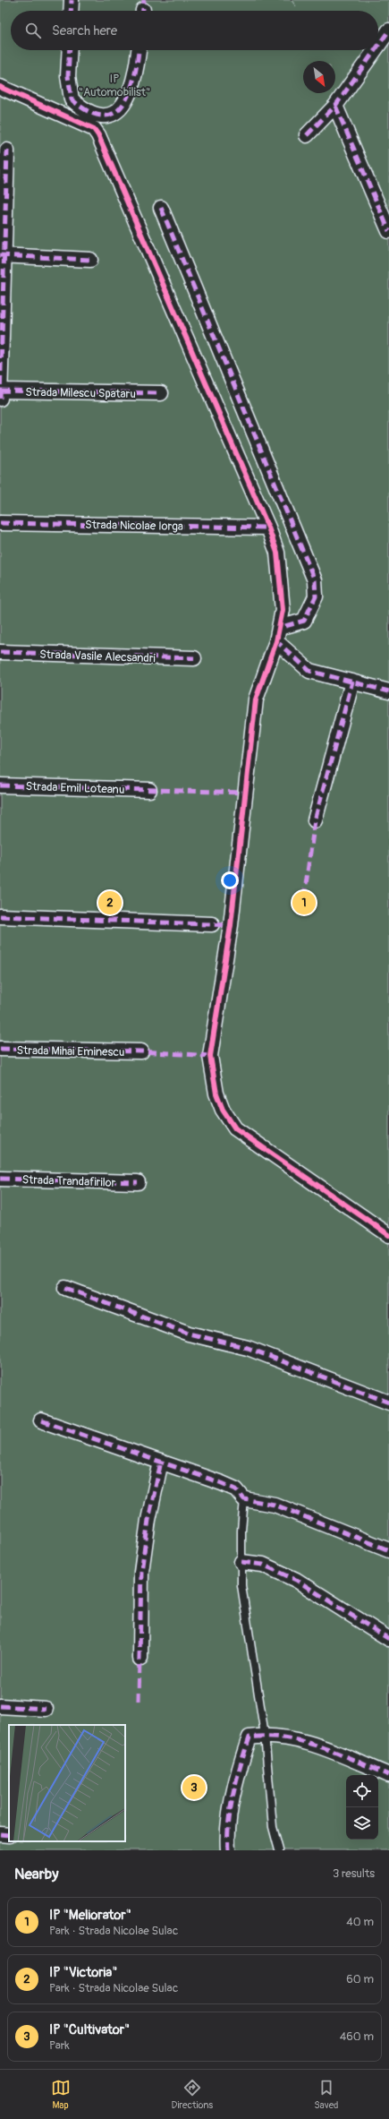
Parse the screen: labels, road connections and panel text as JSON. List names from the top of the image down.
{
  "streets": {
    "street": [
      "Strada Milescu Spataru",
      "Strada Nicolae Iorga",
      "Strada Vasile Alecsandri",
      "Strada Emil Loteanu",
      "Strada Mihai Eminescu",
      "Strada Trandafirilor"
    ]
  },
  "parks": ["IP \"Automobilist\""],
  "north": "bottom right",
  "page": {
    "search": "Search here",
    "pins": ["1", "2", "3"],
    "heading": ["Nearby", "3 results"],
    "list": [
      {
        "mark": "1",
        "name": "IP \"Meliorator\"",
        "note": "Park · Strada Nicolae Sulac",
        "value": "40 m"
      },
      {
        "mark": "2",
        "name": "IP \"Victoria\"",
        "note": "Park · Strada Nicolae Sulac",
        "value": "60 m"
      },
      {
        "mark": "3",
        "name": "IP \"Cultivator\"",
        "note": "Park",
        "value": "460 m"
      }
    ],
    "nav": ["Map", "Directions", "Saved"]
  }
}
